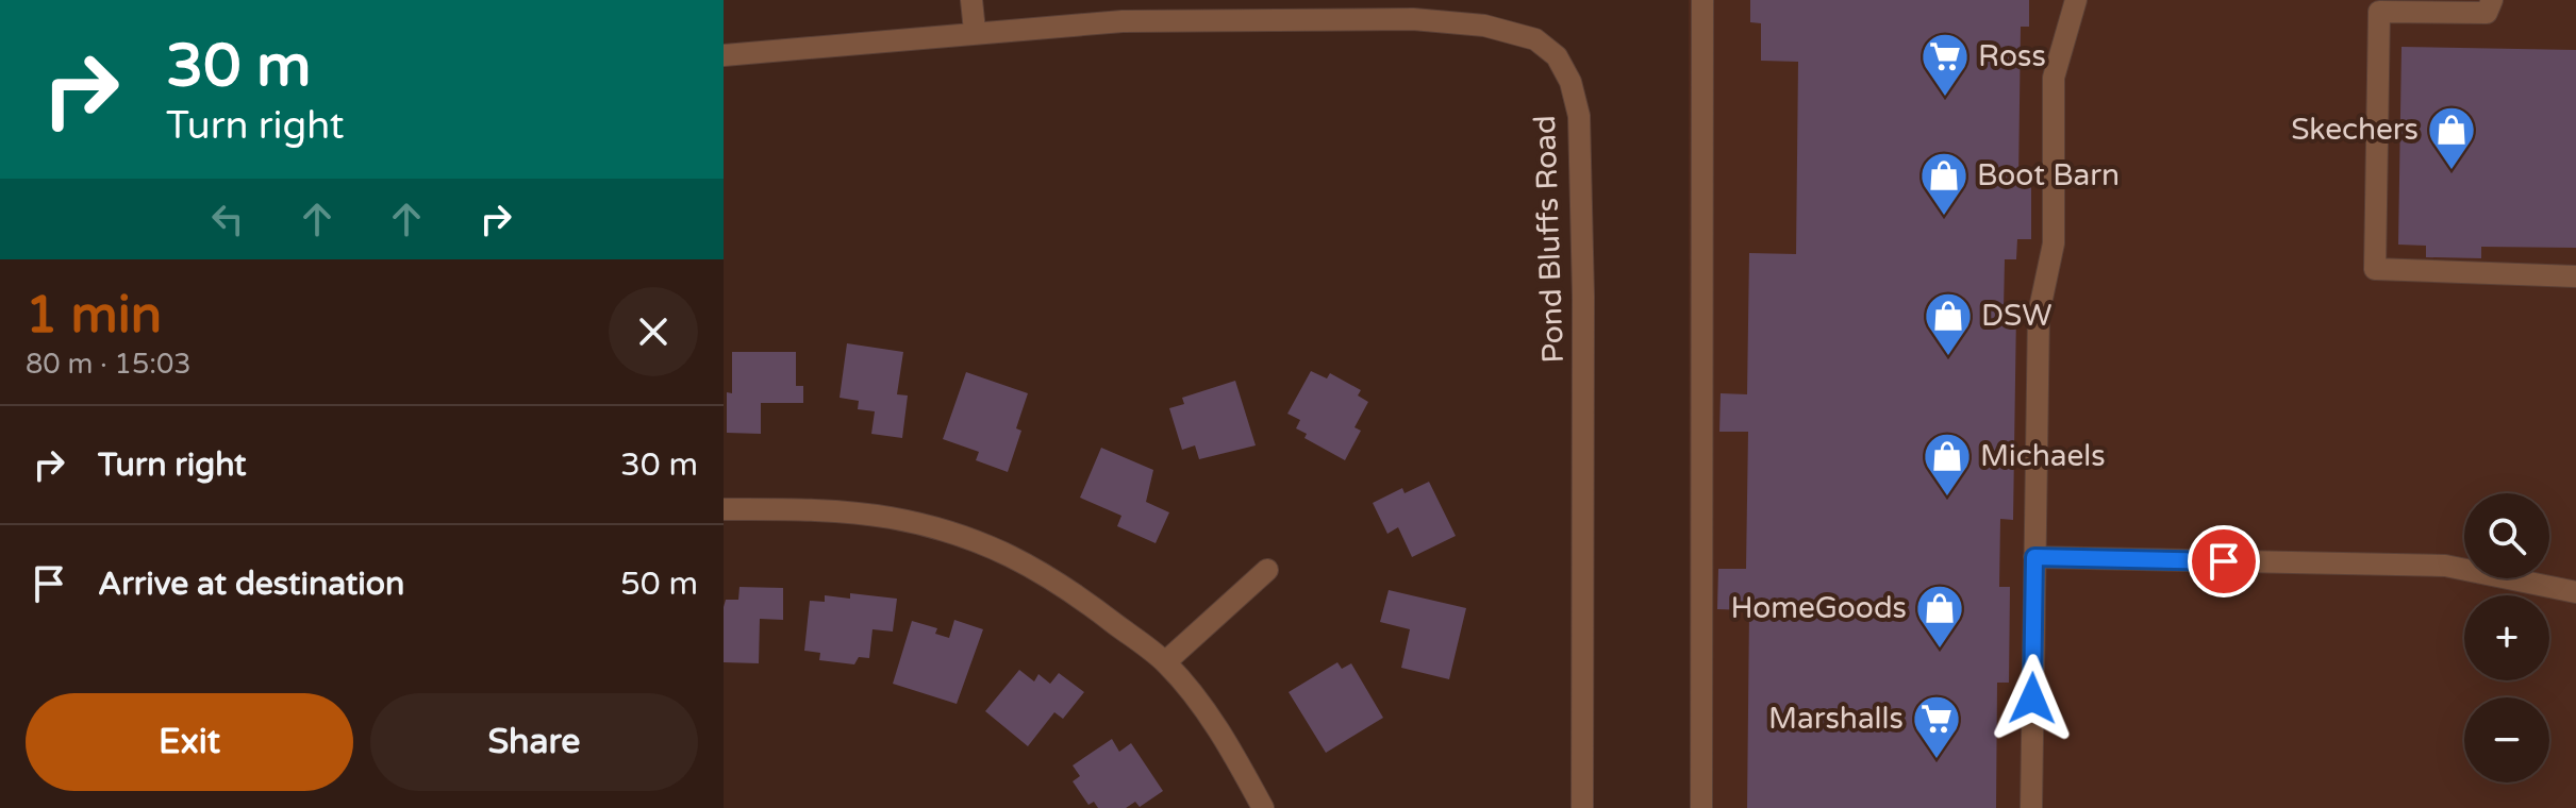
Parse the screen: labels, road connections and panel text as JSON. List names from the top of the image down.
{
  "streets": {
    "street": ["Pond Bluffs Road"]
  },
  "places": {
    "supermarket": ["Ross", "Marshalls"],
    "shop": [
      "Skechers",
      "Boot Barn",
      "DSW",
      "Michaels",
      "HomeGoods"
    ]
  },
  "page": {
    "turn": ["30 m", "Turn right"],
    "heading": ["1 min", "80 m · 15:03"],
    "list": [
      {
        "name": "Turn right",
        "value": "30 m"
      },
      {
        "name": "Arrive at destination",
        "value": "50 m"
      }
    ],
    "map_buttons": ["+", "−"],
    "buttons": ["Exit", "Share"]
  }
}
